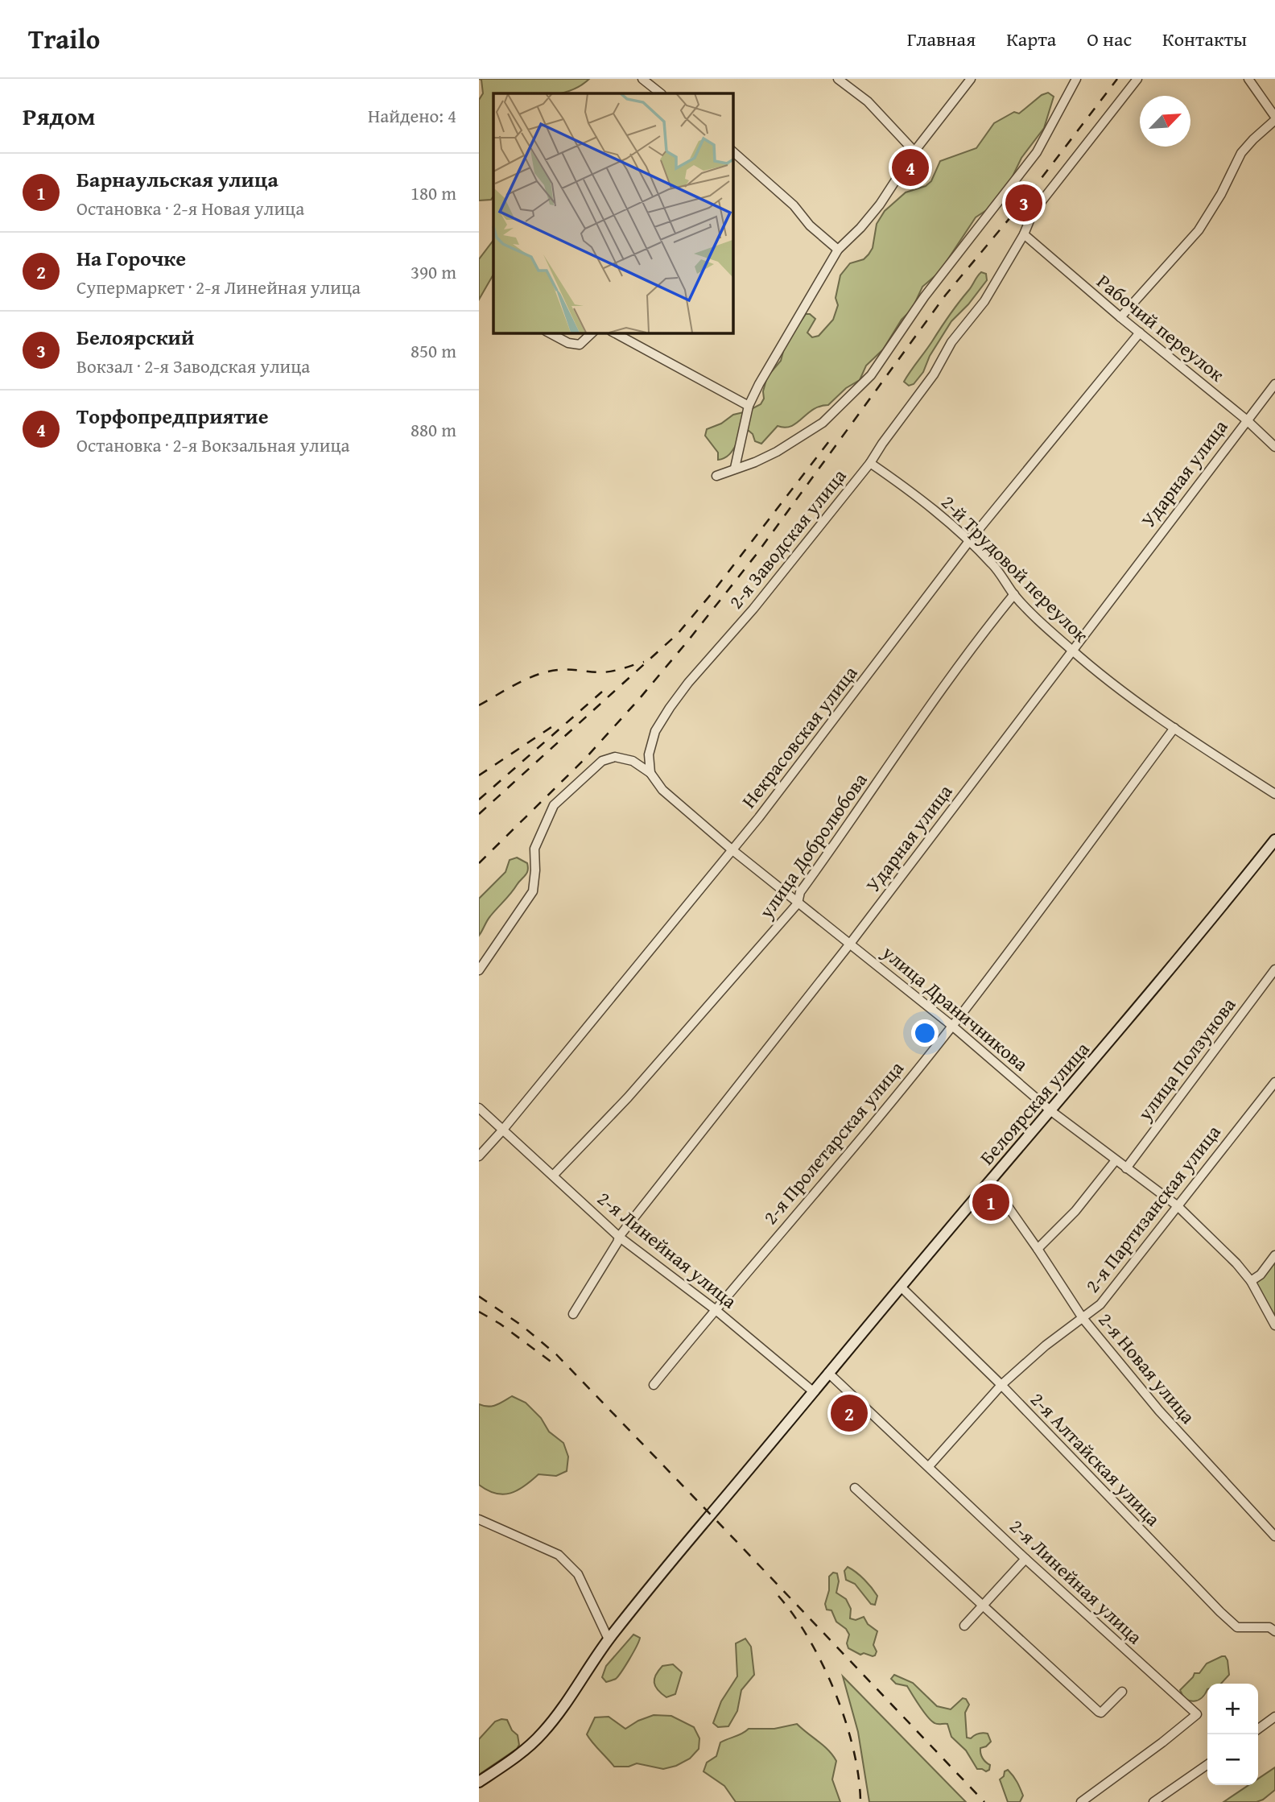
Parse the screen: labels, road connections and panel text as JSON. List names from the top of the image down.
{
  "streets": {
    "street": [
      "Рабочий переулок",
      "Ударная улица",
      "2-я Заводская улица",
      "2-й Трудовой переулок",
      "Некрасовская улица",
      "улица Добролюбова",
      "улица Драничникова",
      "улица Ползунова",
      "Белоярская улица",
      "2-я Пролетарская улица",
      "2-я Партизанская улица",
      "2-я Линейная улица",
      "2-я Новая улица",
      "2-я Алтайская улица"
    ]
  },
  "crossings": [
    ["Рабочий переулок", "Ударная улица"],
    ["Рабочий переулок", "2-я Заводская улица"],
    ["Рабочий переулок", "Некрасовская улица"],
    ["Ударная улица", "2-й Трудовой переулок"],
    ["Ударная улица", "улица Драничникова"],
    ["Ударная улица", "2-я Линейная улица"],
    ["2-я Заводская улица", "2-й Трудовой переулок"],
    ["2-я Заводская улица", "улица Драничникова"],
    ["2-й Трудовой переулок", "Некрасовская улица"],
    ["2-й Трудовой переулок", "улица Добролюбова"],
    ["2-й Трудовой переулок", "2-я Пролетарская улица"],
    ["Некрасовская улица", "улица Драничникова"],
    ["Некрасовская улица", "2-я Линейная улица"],
    ["улица Добролюбова", "улица Драничникова"],
    ["улица Добролюбова", "2-я Линейная улица"],
    ["улица Драничникова", "улица Ползунова"],
    ["улица Драничникова", "Белоярская улица"],
    ["улица Драничникова", "2-я Пролетарская улица"],
    ["улица Драничникова", "2-я Партизанская улица"],
    ["Белоярская улица", "2-я Линейная улица"],
    ["Белоярская улица", "2-я Новая улица"],
    ["Белоярская улица", "2-я Алтайская улица"],
    ["2-я Пролетарская улица", "2-я Линейная улица"],
    ["2-я Партизанская улица", "2-я Линейная улица"],
    ["2-я Партизанская улица", "2-я Новая улица"],
    ["2-я Партизанская улица", "2-я Алтайская улица"]
  ],
  "north": "top right",
  "page": {
    "header": "Trailo",
    "nav": [
      "Главная",
      "Карта",
      "О нас",
      "Контакты"
    ],
    "heading": ["Рядом", "Найдено: 4"],
    "pins": [
      "4",
      "3",
      "1",
      "2"
    ],
    "list": [
      {
        "mark": "1",
        "name": "Барнаульская улица",
        "note": "Остановка · 2-я Новая улица",
        "value": "180 m"
      },
      {
        "mark": "2",
        "name": "На Горочке",
        "note": "Супермаркет · 2-я Линейная улица",
        "value": "390 m"
      },
      {
        "mark": "3",
        "name": "Белоярский",
        "note": "Вокзал · 2-я Заводская улица",
        "value": "850 m"
      },
      {
        "mark": "4",
        "name": "Торфопредприятие",
        "note": "Остановка · 2-я Вокзальная улица",
        "value": "880 m"
      }
    ],
    "map_buttons": ["+", "−"]
  }
}
